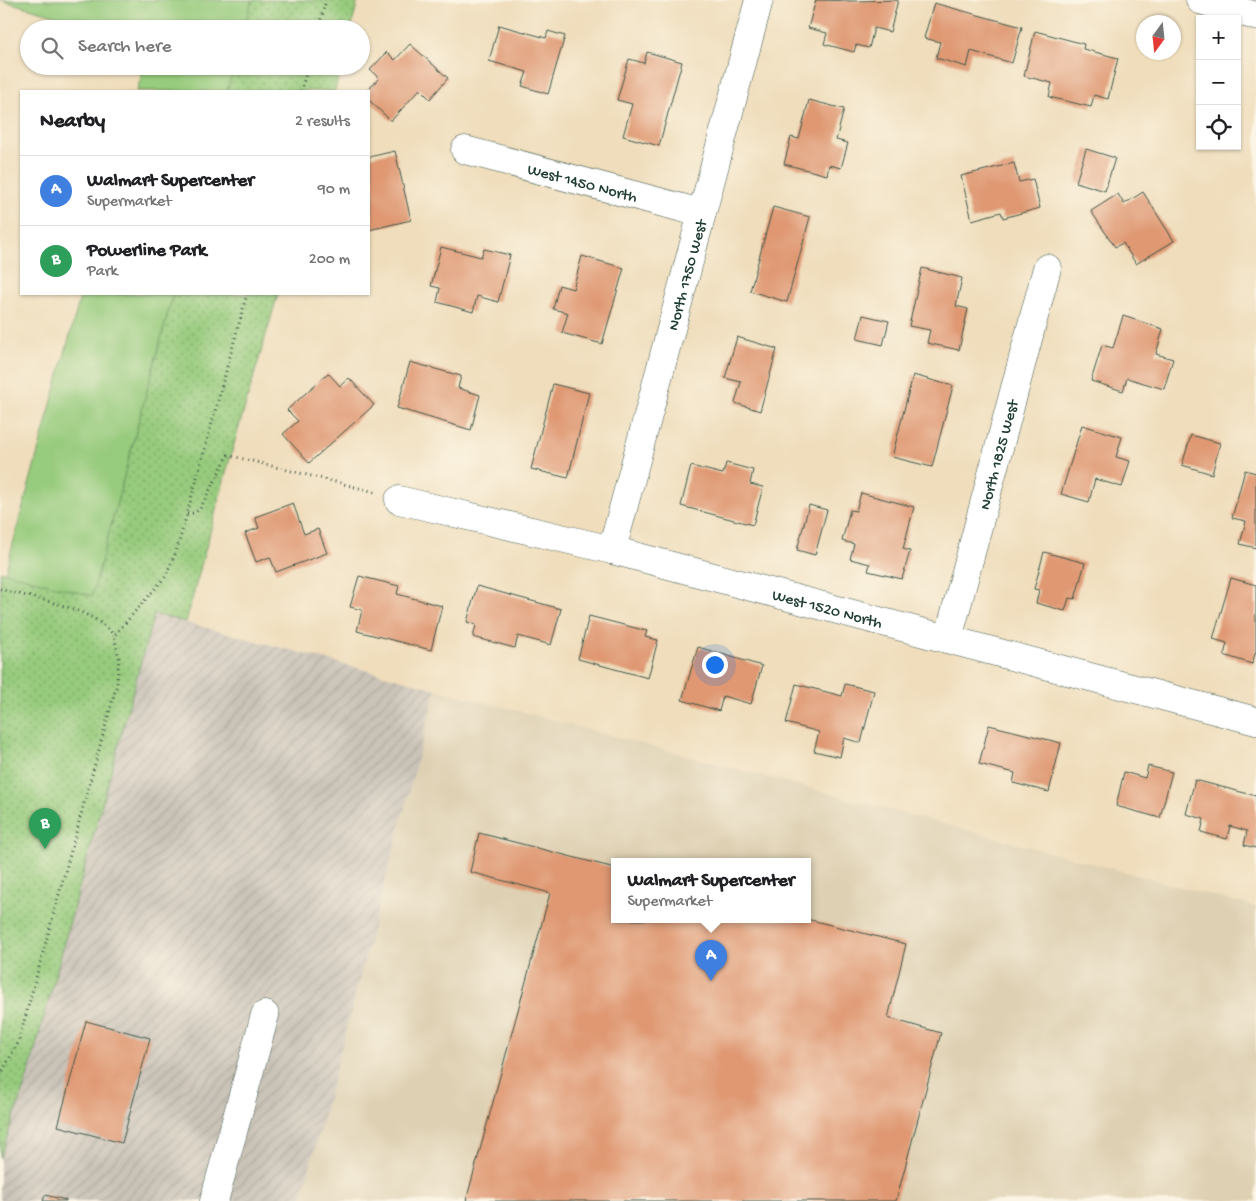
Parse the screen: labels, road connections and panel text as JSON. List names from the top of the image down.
{
  "streets": {
    "street": [
      "West 1450 North",
      "North 1750 West",
      "North 1825 West",
      "West 1520 North"
    ]
  },
  "crossings": [
    ["West 1450 North", "North 1750 West"],
    ["North 1750 West", "West 1520 North"],
    ["North 1825 West", "West 1520 North"]
  ],
  "north": "bottom",
  "page": {
    "map_buttons": ["+", "−"],
    "search": "Search here",
    "heading": ["Nearby", "2 results"],
    "list": [
      {
        "mark": "A",
        "name": "Walmart Supercenter",
        "note": "Supermarket",
        "value": "90 m"
      },
      {
        "mark": "B",
        "name": "Powerline Park",
        "note": "Park",
        "value": "200 m"
      }
    ],
    "pins": ["B", "A"],
    "popup": ["Walmart Supercenter", "Supermarket"]
  }
}
